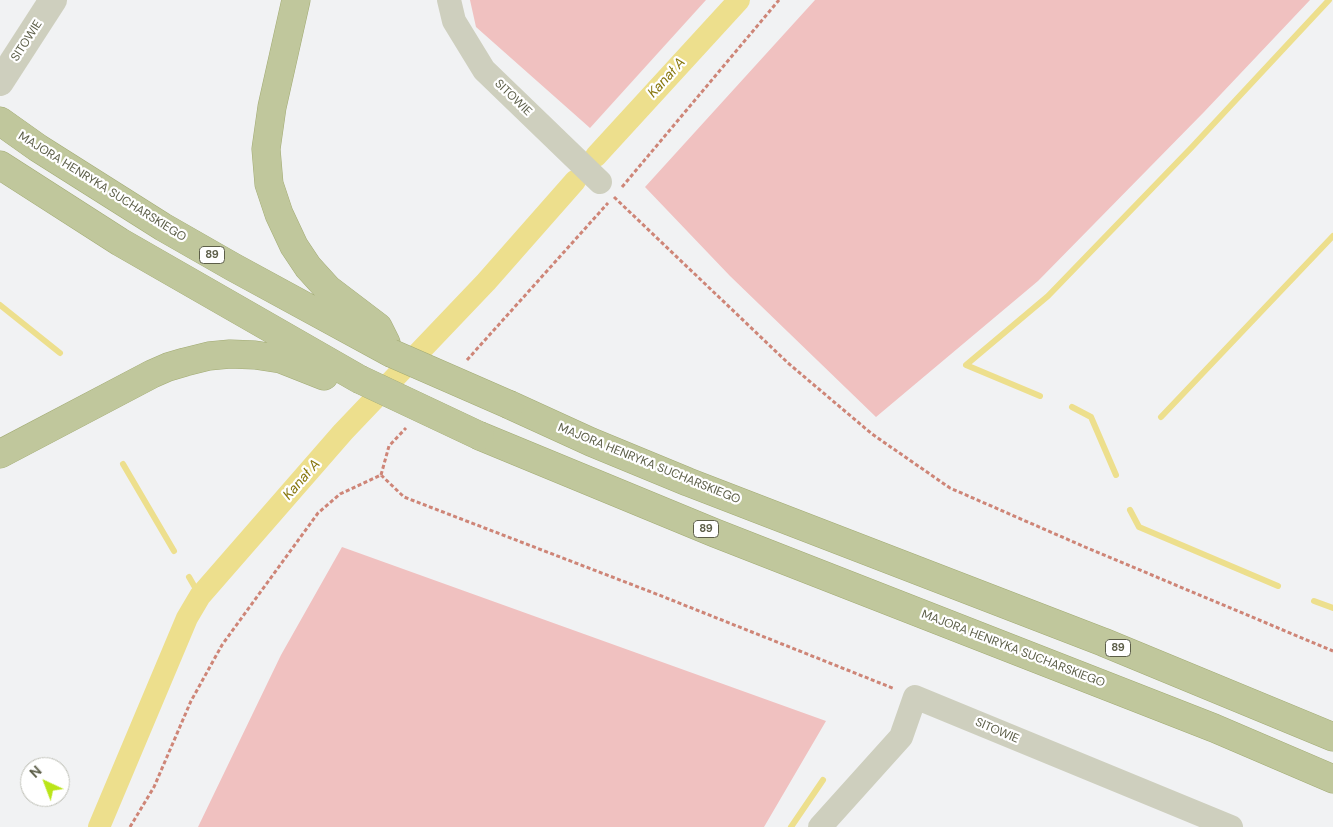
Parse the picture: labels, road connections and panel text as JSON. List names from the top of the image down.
{
  "streets": {
    "highway": ["MAJORA HENRYKA SUCHARSKIEGO", "89"],
    "street": ["SITOWIE"]
  },
  "water": ["Kanał A"],
  "north": "top left"
}
